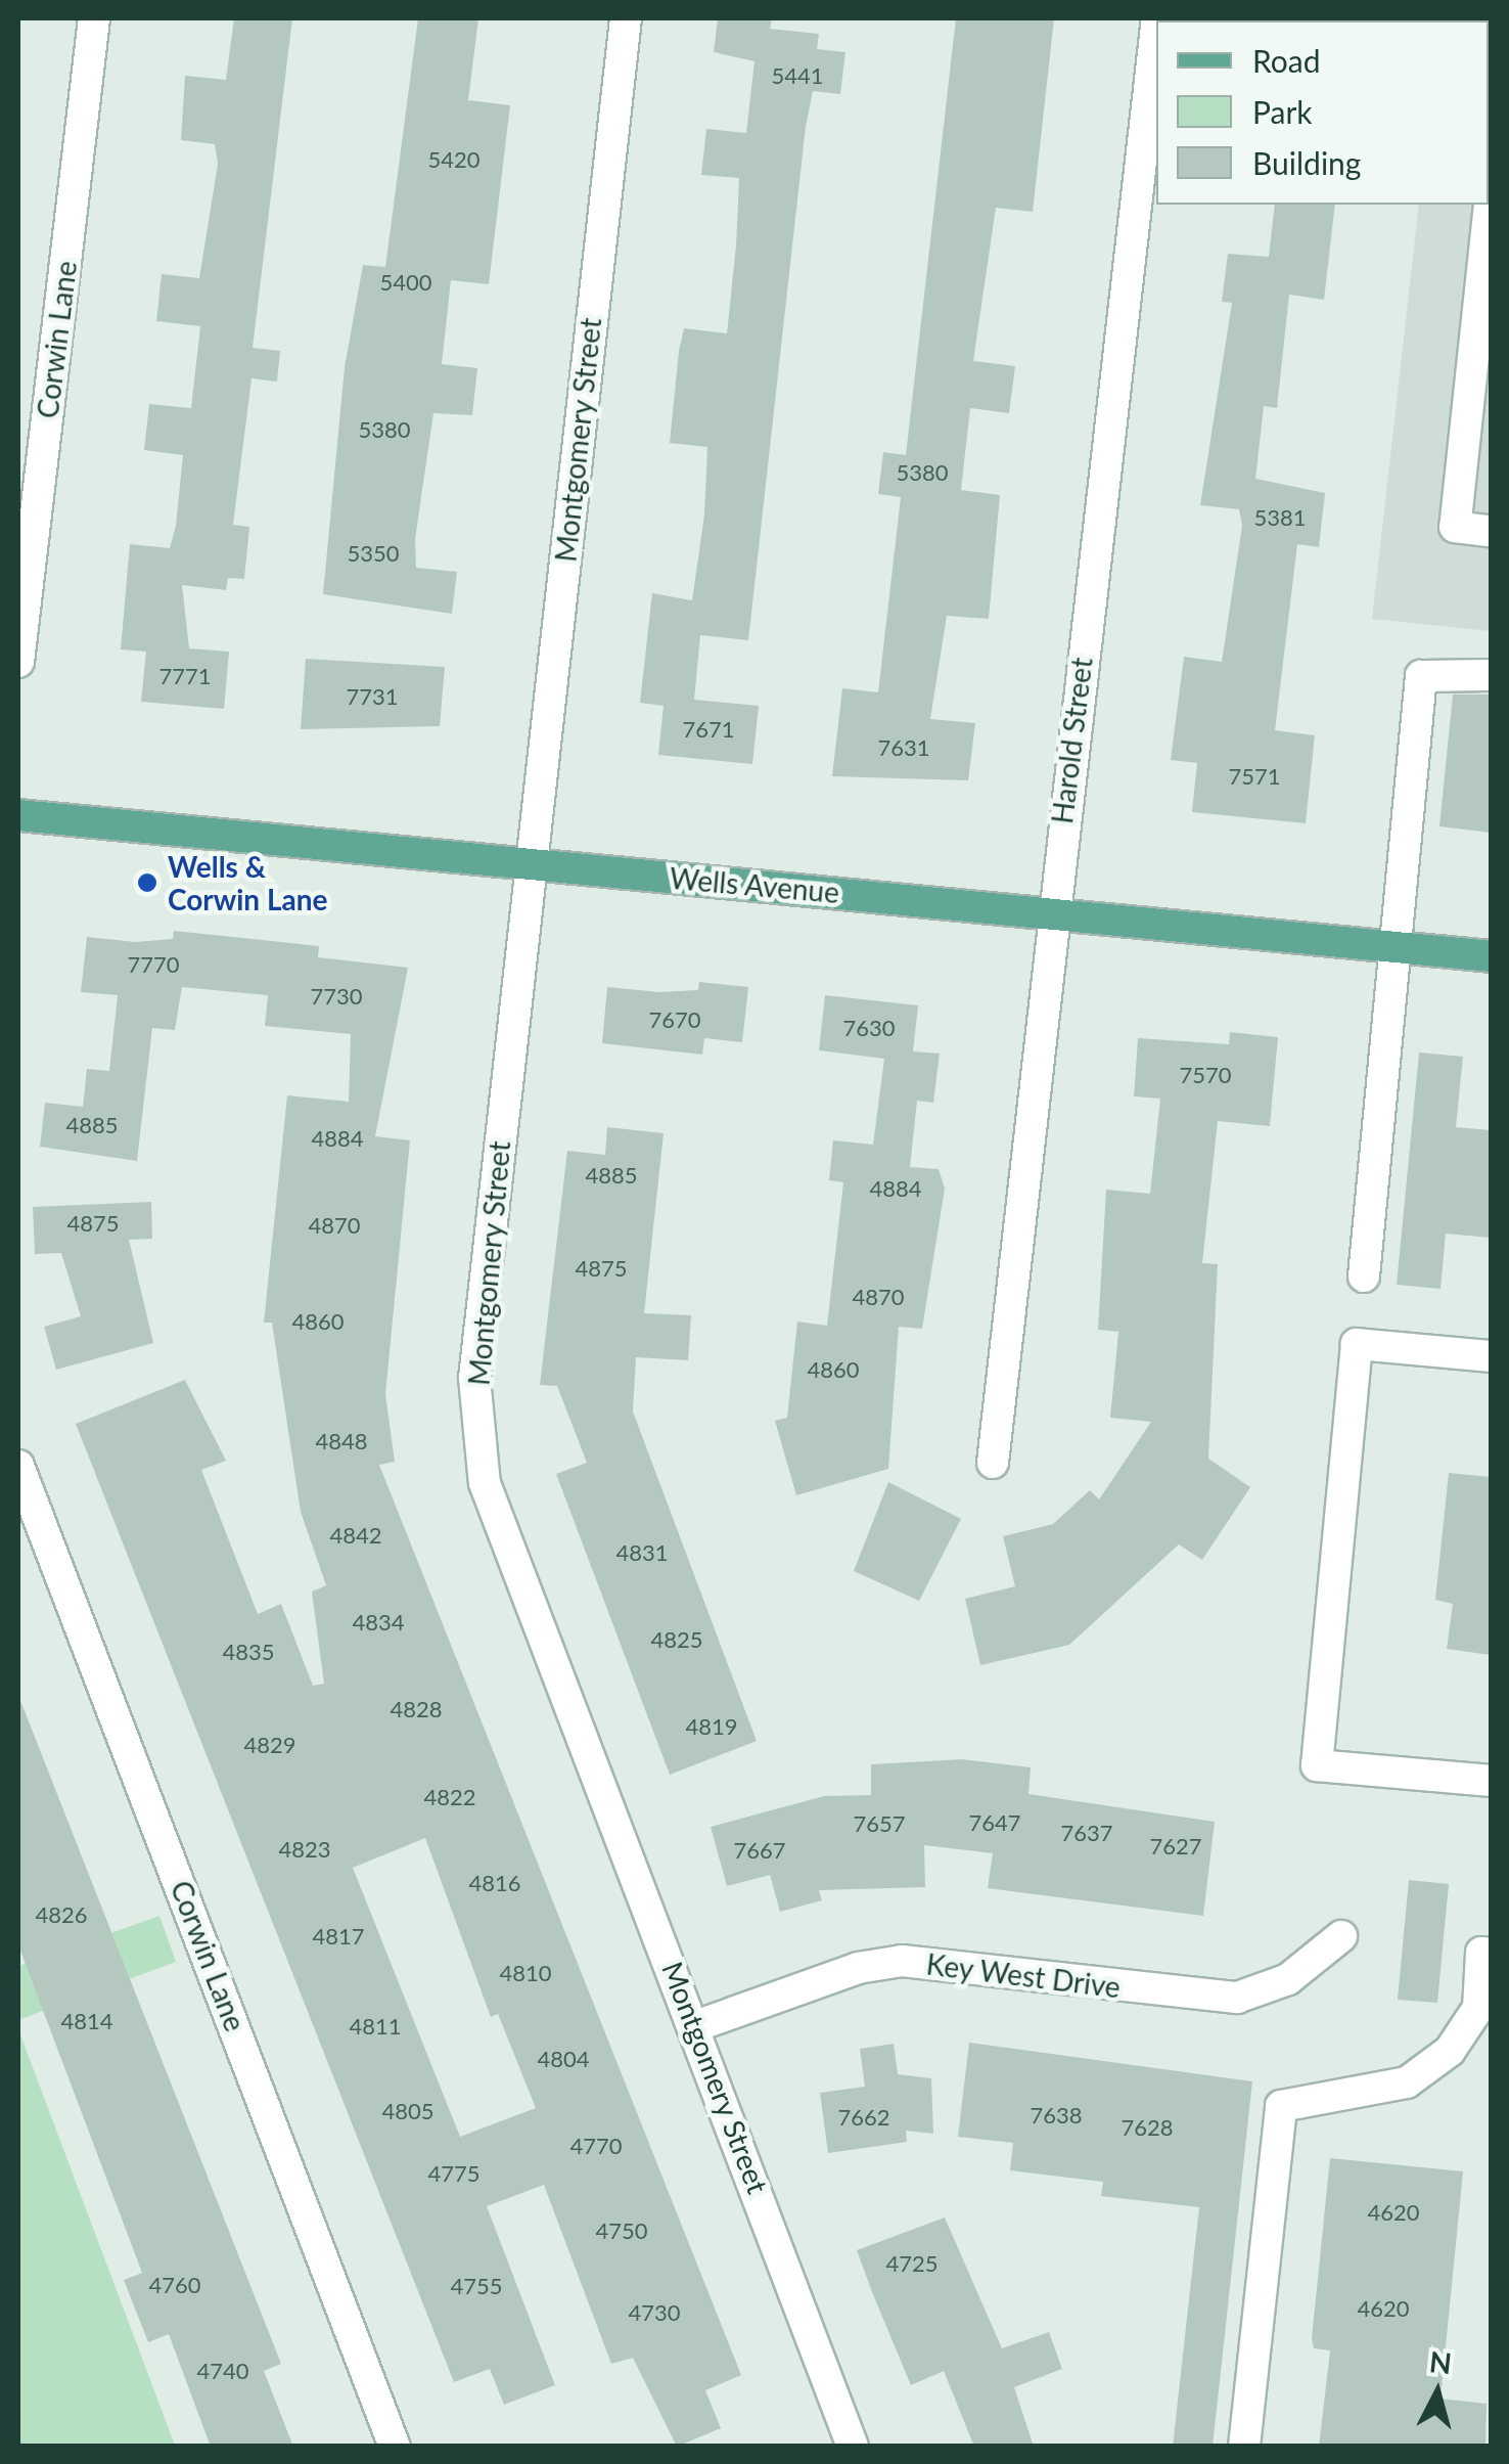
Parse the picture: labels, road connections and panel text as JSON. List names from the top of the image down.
{
  "streets": {
    "main road": ["Wells Avenue"],
    "street": [
      "Corwin Lane",
      "Montgomery Street",
      "Harold Street",
      "Key West Drive"
    ]
  },
  "crossings": [
    ["Montgomery Street", "Wells Avenue"],
    ["Montgomery Street", "Key West Drive"],
    ["Harold Street", "Wells Avenue"]
  ],
  "places": ["Wells & Corwin Lane"],
  "house_numbers": [
    "5441",
    "5420",
    "5400",
    "5380",
    "5380",
    "5381",
    "5350",
    "7771",
    "7731",
    "7671",
    "7631",
    "7571",
    "7770",
    "7730",
    "7670",
    "7630",
    "7570",
    "4885",
    "4884",
    "4885",
    "4884",
    "4875",
    "4870",
    "4875",
    "4870",
    "4860",
    "4860",
    "4848",
    "4842",
    "4831",
    "4834",
    "4825",
    "4835",
    "4828",
    "4819",
    "4829",
    "4822",
    "7647",
    "7657",
    "7637",
    "7627",
    "4823",
    "7667",
    "4816",
    "4826",
    "4817",
    "4810",
    "4814",
    "4811",
    "4804",
    "4805",
    "7638",
    "7662",
    "7628",
    "4770",
    "4775",
    "4620",
    "4750",
    "4725",
    "4760",
    "4755",
    "4620",
    "4730",
    "4740"
  ],
  "legend": ["Road", "Park", "Building"],
  "north": "top"
}
